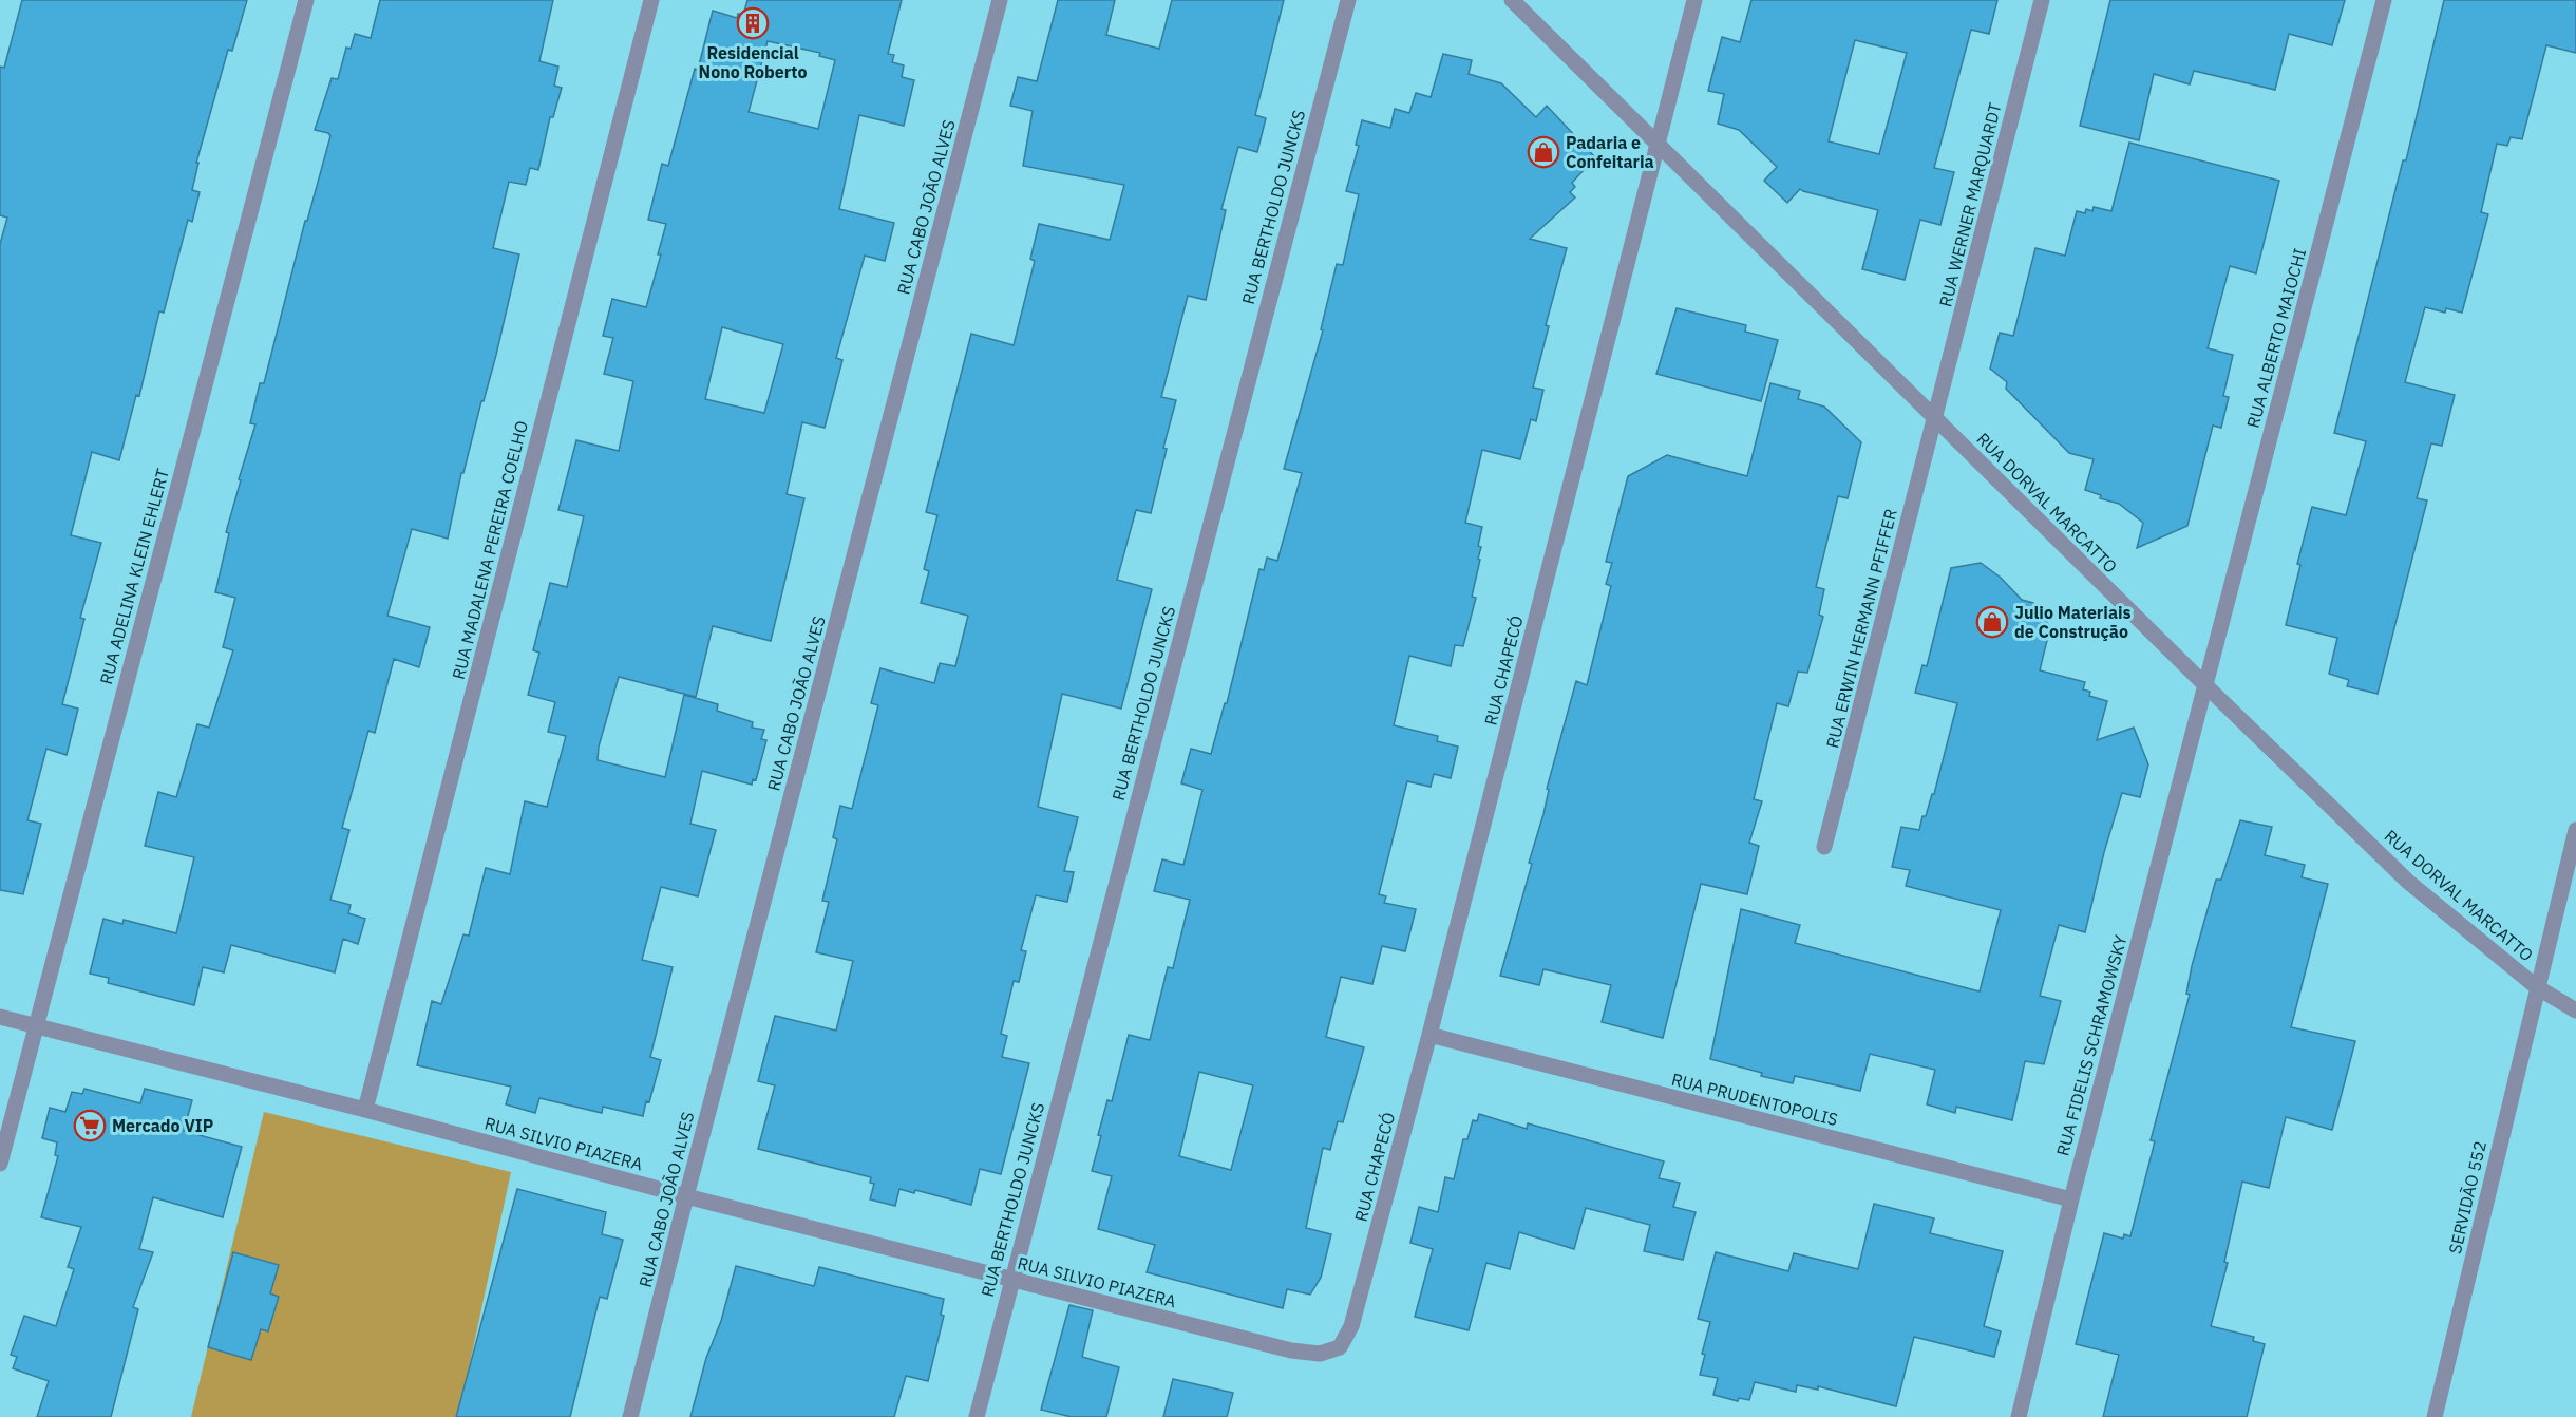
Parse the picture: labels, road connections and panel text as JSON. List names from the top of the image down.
{
  "streets": {
    "street": [
      "RUA WERNER MARQUARDT",
      "RUA CABO JOÃO ALVES",
      "RUA BERTHOLDO JUNCKS",
      "RUA ALBERTO MAIOCHI",
      "RUA DORVAL MARCATTO",
      "RUA MADALENA PEREIRA COELHO",
      "RUA ADELINA KLEIN EHLERT",
      "RUA ERWIN HERMANN PFIFFER",
      "RUA CHAPECÓ",
      "RUA FIDELIS SCHRAMOWSKY",
      "RUA PRUDENTOPOLIS",
      "RUA SILVIO PIAZERA",
      "SERVIDÃO 552"
    ]
  },
  "crossings": [
    ["RUA WERNER MARQUARDT", "RUA DORVAL MARCATTO"],
    ["RUA WERNER MARQUARDT", "RUA ERWIN HERMANN PFIFFER"],
    ["RUA CABO JOÃO ALVES", "RUA SILVIO PIAZERA"],
    ["RUA BERTHOLDO JUNCKS", "RUA SILVIO PIAZERA"],
    ["RUA ALBERTO MAIOCHI", "RUA DORVAL MARCATTO"],
    ["RUA ALBERTO MAIOCHI", "RUA FIDELIS SCHRAMOWSKY"],
    ["RUA DORVAL MARCATTO", "RUA ERWIN HERMANN PFIFFER"],
    ["RUA DORVAL MARCATTO", "RUA CHAPECÓ"],
    ["RUA DORVAL MARCATTO", "RUA FIDELIS SCHRAMOWSKY"],
    ["RUA DORVAL MARCATTO", "SERVIDÃO 552"],
    ["RUA MADALENA PEREIRA COELHO", "RUA SILVIO PIAZERA"],
    ["RUA ADELINA KLEIN EHLERT", "RUA SILVIO PIAZERA"],
    ["RUA CHAPECÓ", "RUA PRUDENTOPOLIS"],
    ["RUA CHAPECÓ", "RUA SILVIO PIAZERA"],
    ["RUA FIDELIS SCHRAMOWSKY", "RUA PRUDENTOPOLIS"]
  ],
  "places": {
    "building": ["Residencial Nono Roberto"],
    "shop": ["Padaria e Confeitaria", "Julio Materiais de Construção"],
    "supermarket": ["Mercado VIP"]
  }
}
